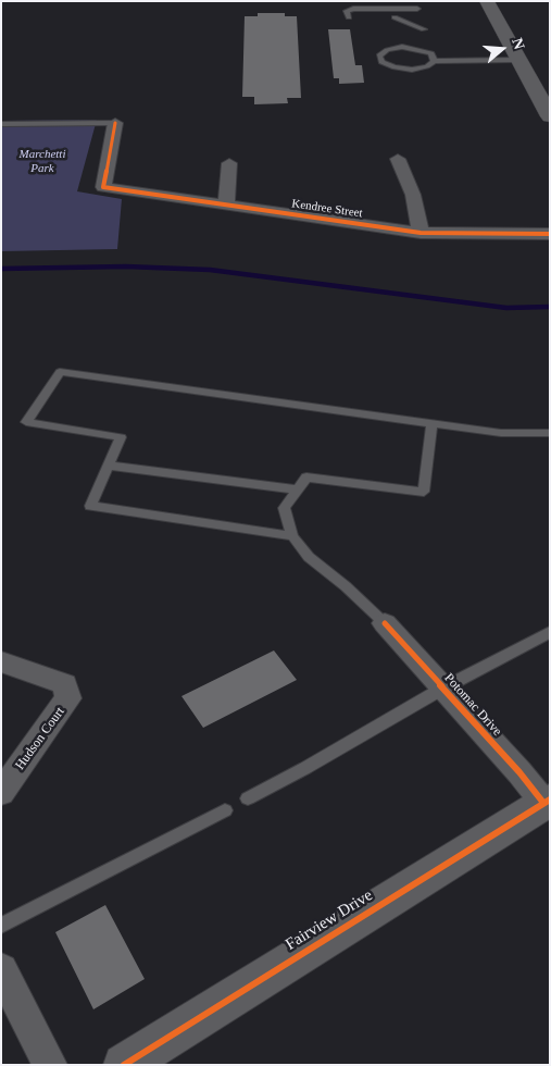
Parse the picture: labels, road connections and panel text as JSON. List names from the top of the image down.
{
  "streets": {
    "street": [
      "Kendree Street",
      "Potomac Drive",
      "Hudson Court",
      "Fairview Drive"
    ]
  },
  "crossings": [
    ["Potomac Drive", "Fairview Drive"]
  ],
  "parks": ["Marchetti Park"],
  "north": "right"
}
